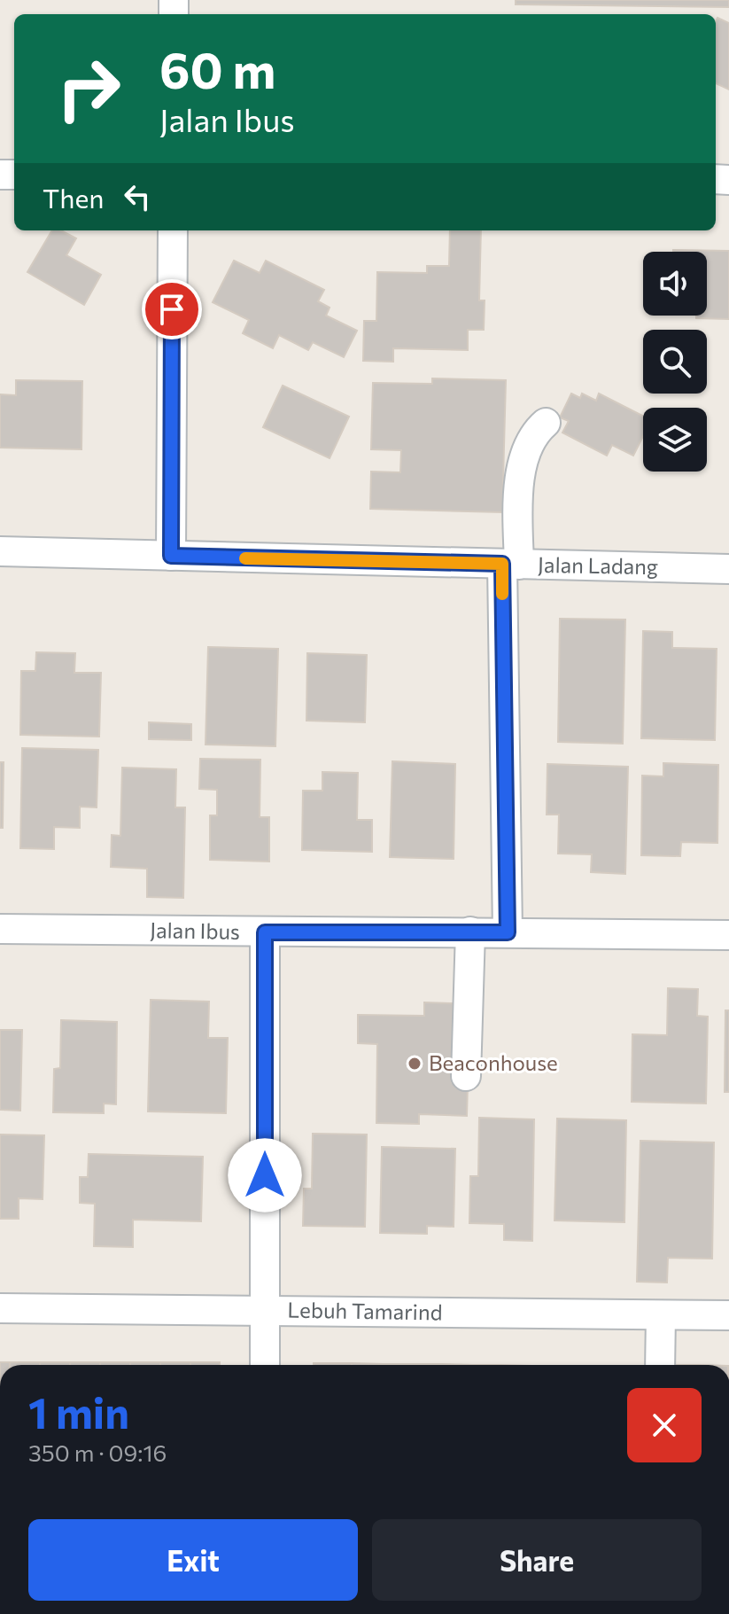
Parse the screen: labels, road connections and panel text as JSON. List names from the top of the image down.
{
  "streets": {
    "street": ["Jalan Ladang", "Jalan Ibus", "Lebuh Tamarind"]
  },
  "places": ["Beaconhouse"],
  "page": {
    "turn": ["60 m", "Jalan Ibus"],
    "then": "Then",
    "heading": ["1 min", "350 m · 09:16"],
    "buttons": ["Exit", "Share"]
  }
}
